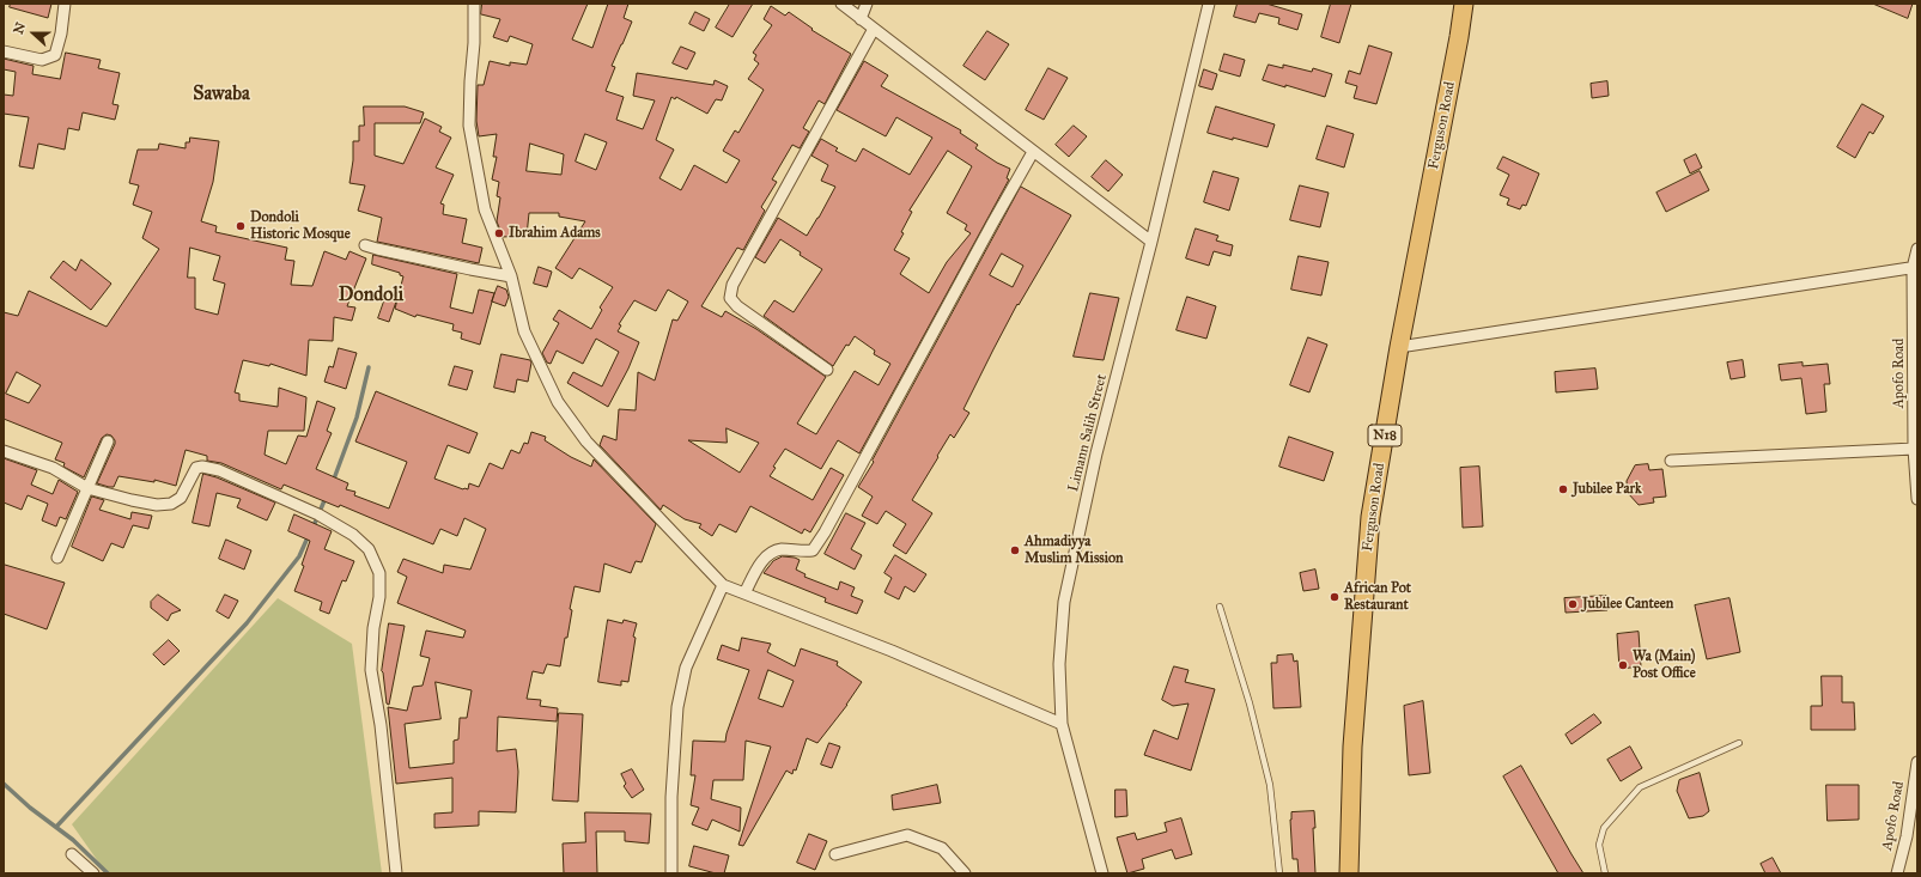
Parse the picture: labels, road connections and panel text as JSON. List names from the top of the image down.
{
  "streets": {
    "highway": ["Ferguson Road", "N18"],
    "street": ["Apofo Road", "Limann Salih Street"]
  },
  "districts": ["Sawaba", "Dondoli"],
  "places": [
    "Dondoli Historic Mosque",
    "Ibrahim Adams",
    "Jubilee Park",
    "Ahmadiyya Muslim Mission",
    "African Pot Restaurant",
    "Jubilee Canteen",
    "Wa (Main) Post Office"
  ],
  "north": "left"
}
